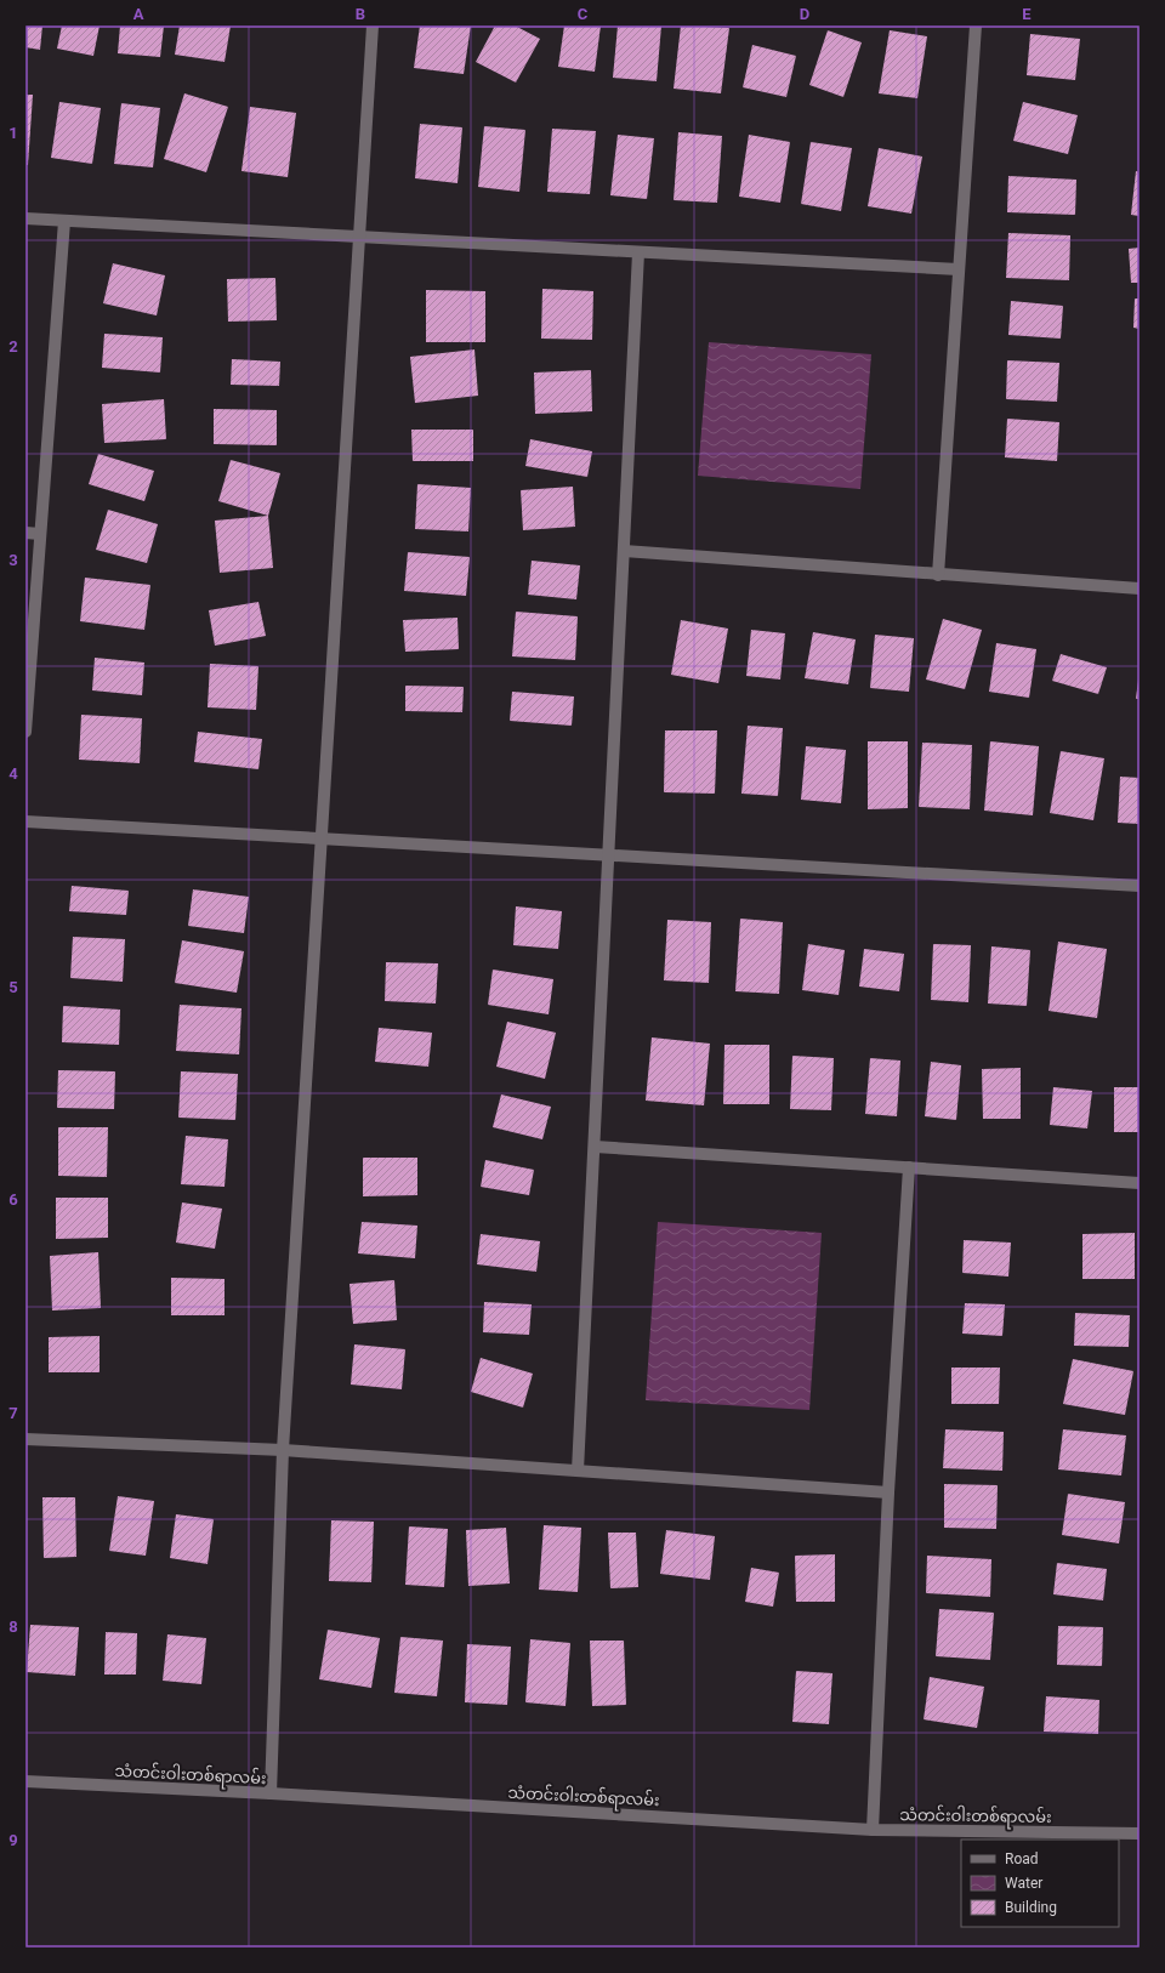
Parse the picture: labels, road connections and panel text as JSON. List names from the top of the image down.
{
  "streets": {
    "street": ["သံတင်းဝါးတစ်ရာလမ်း"]
  },
  "legend": ["Road", "Water", "Building"],
  "grid": {
    "columns": [
      "A",
      "B",
      "C",
      "D",
      "E"
    ],
    "rows": [
      "1",
      "2",
      "3",
      "4",
      "5",
      "6",
      "7",
      "8",
      "9"
    ]
  }
}
